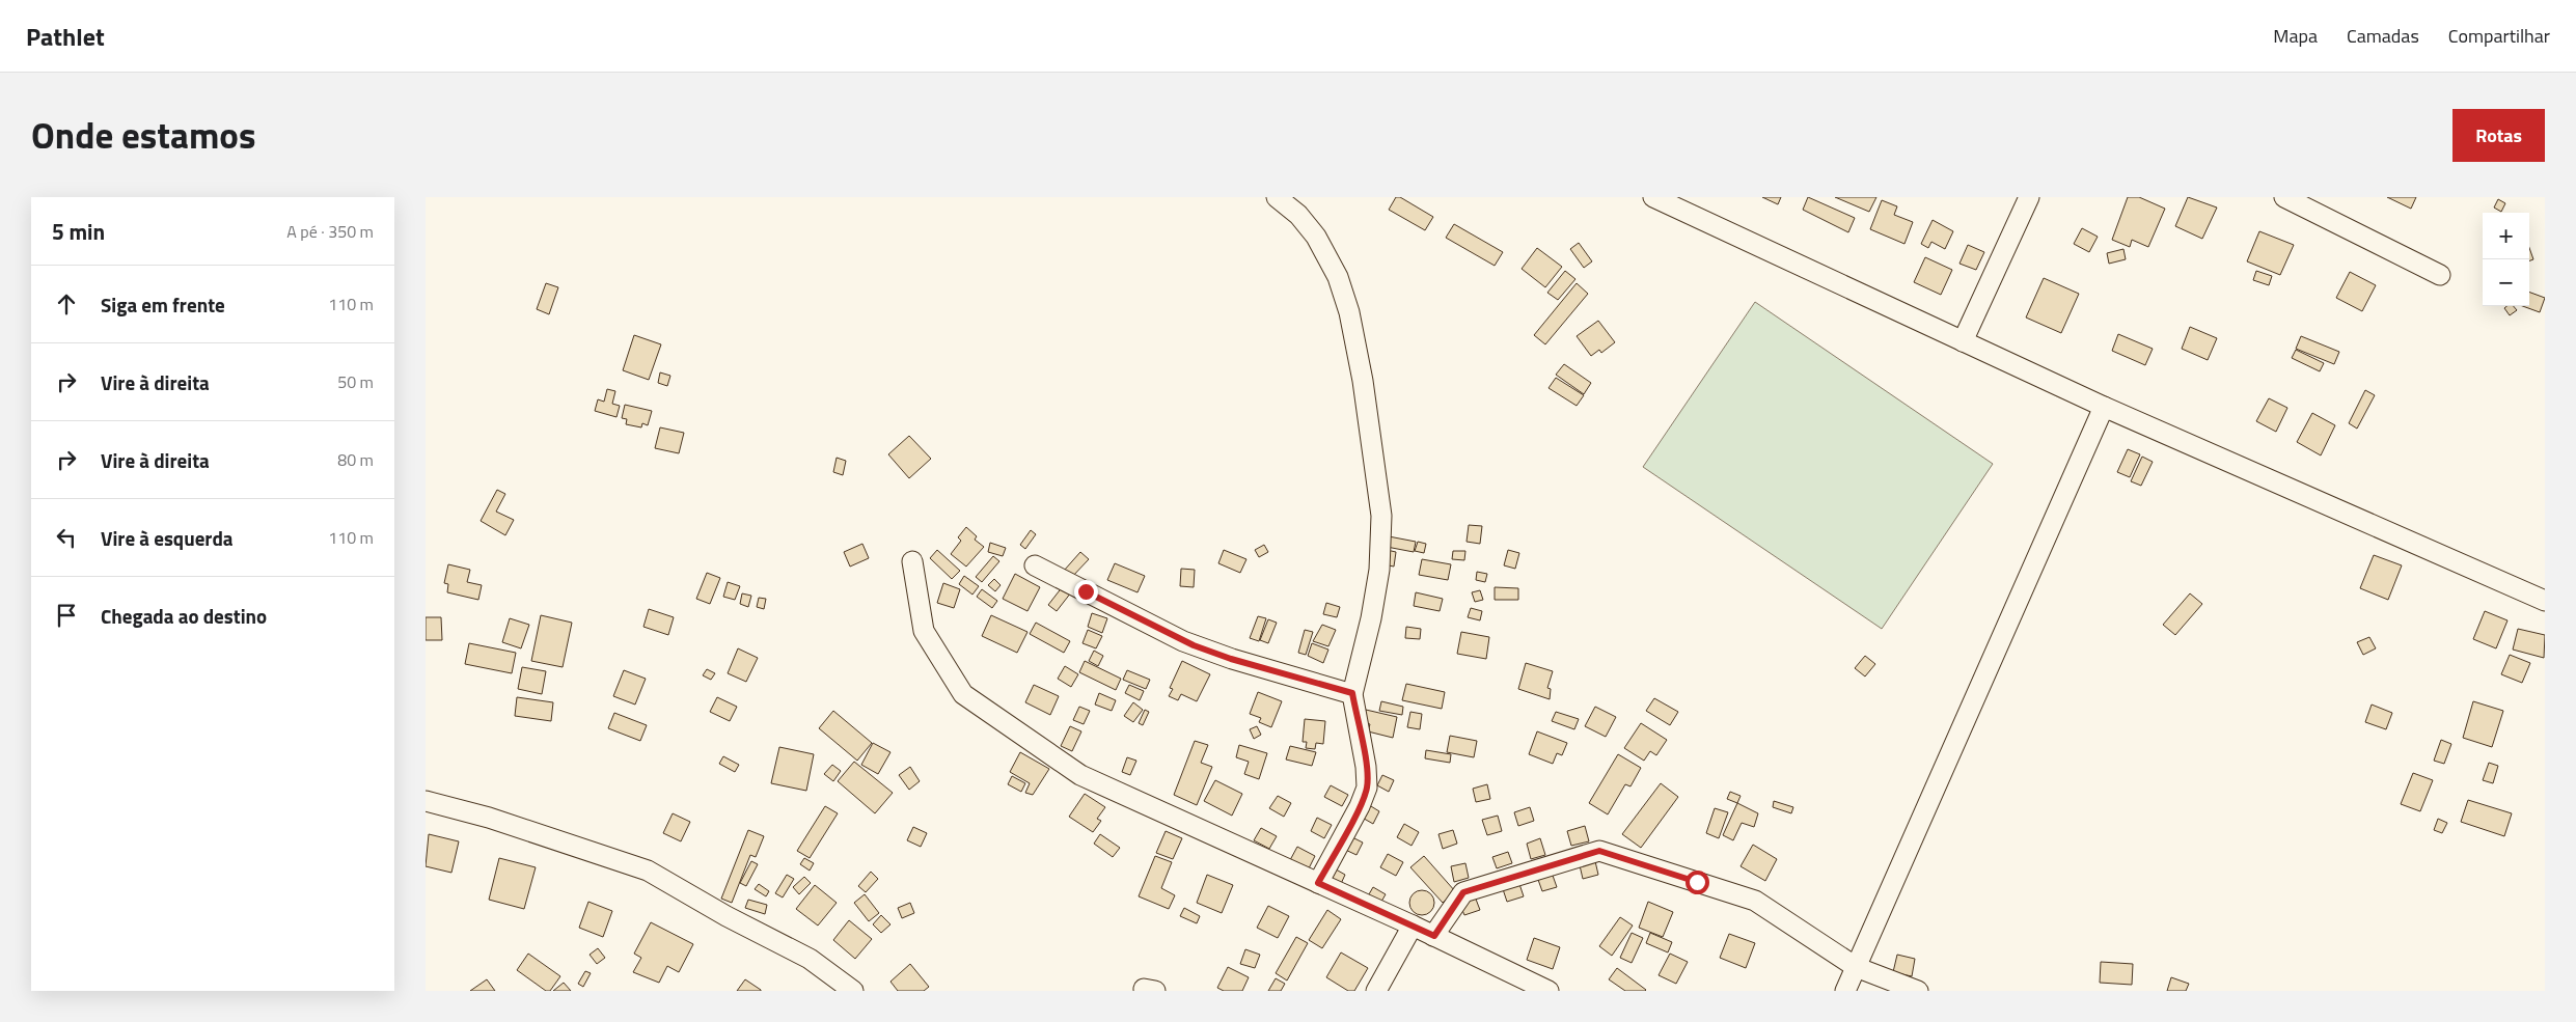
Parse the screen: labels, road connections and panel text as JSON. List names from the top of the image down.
{
  "page": {
    "header": "Pathlet",
    "nav": ["Mapa", "Camadas", "Compartilhar"],
    "title": "Onde estamos",
    "buttons": "Rotas",
    "heading": ["5 min", "A pé · 350 m"],
    "map_buttons": ["+", "−"],
    "list": [
      ["Siga em frente", "110 m"],
      ["Vire à direita", "50 m"],
      ["Vire à direita", "80 m"],
      ["Vire à esquerda", "110 m"],
      "Chegada ao destino"
    ]
  }
}
